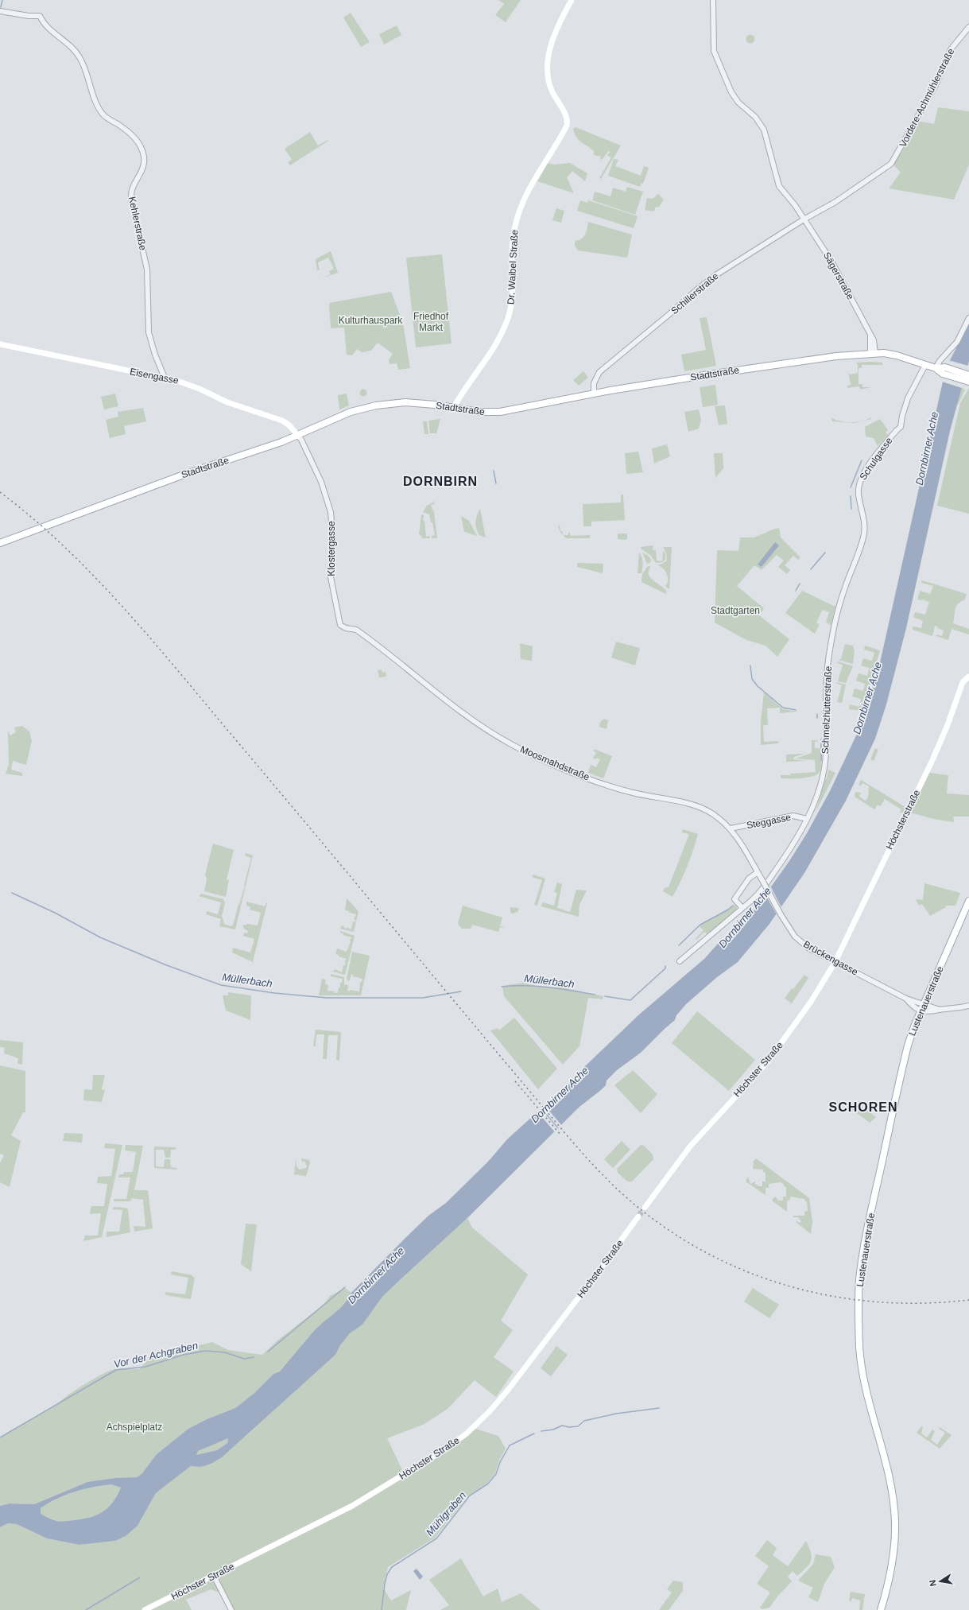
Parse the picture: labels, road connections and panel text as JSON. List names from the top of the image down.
{
  "streets": {
    "main road": [
      "Dr. Waibel Straße",
      "Stadtstraße",
      "Eisengasse",
      "Höchsterstraße",
      "Lustenauerstraße",
      "Höchster Straße"
    ],
    "street": [
      "Vordere-Achmühlerstraße",
      "Kehlerstraße",
      "Sägerstraße",
      "Schillerstraße",
      "Schulgasse",
      "Klostergasse",
      "Schmelzhütterstraße",
      "Moosmahdstraße",
      "Steggasse",
      "Brückengasse"
    ]
  },
  "crossings": [
    ["Vordere-Achmühlerstraße", "Sägerstraße"],
    ["Vordere-Achmühlerstraße", "Schillerstraße"],
    ["Kehlerstraße", "Eisengasse"],
    ["Dr. Waibel Straße", "Stadtstraße"],
    ["Sägerstraße", "Schillerstraße"],
    ["Sägerstraße", "Stadtstraße"],
    ["Schillerstraße", "Stadtstraße"],
    ["Stadtstraße", "Eisengasse"],
    ["Stadtstraße", "Schulgasse"],
    ["Stadtstraße", "Klostergasse"],
    ["Eisengasse", "Klostergasse"],
    ["Schulgasse", "Schmelzhütterstraße"],
    ["Klostergasse", "Moosmahdstraße"],
    ["Schmelzhütterstraße", "Steggasse"],
    ["Moosmahdstraße", "Steggasse"],
    ["Moosmahdstraße", "Brückengasse"],
    ["Höchsterstraße", "Brückengasse"],
    ["Höchsterstraße", "Höchster Straße"],
    ["Brückengasse", "Lustenauerstraße"],
    ["Brückengasse", "Höchster Straße"]
  ],
  "districts": ["DORNBIRN", "SCHOREN"],
  "water": [
    "Dornbirner Ache",
    "Müllerbach",
    "Vor der Achgraben",
    "Mühlgraben"
  ],
  "parks": [
    "Friedhof Markt",
    "Kulturhauspark",
    "Stadtgarten",
    "Achspielplatz"
  ],
  "north": "left"
}
